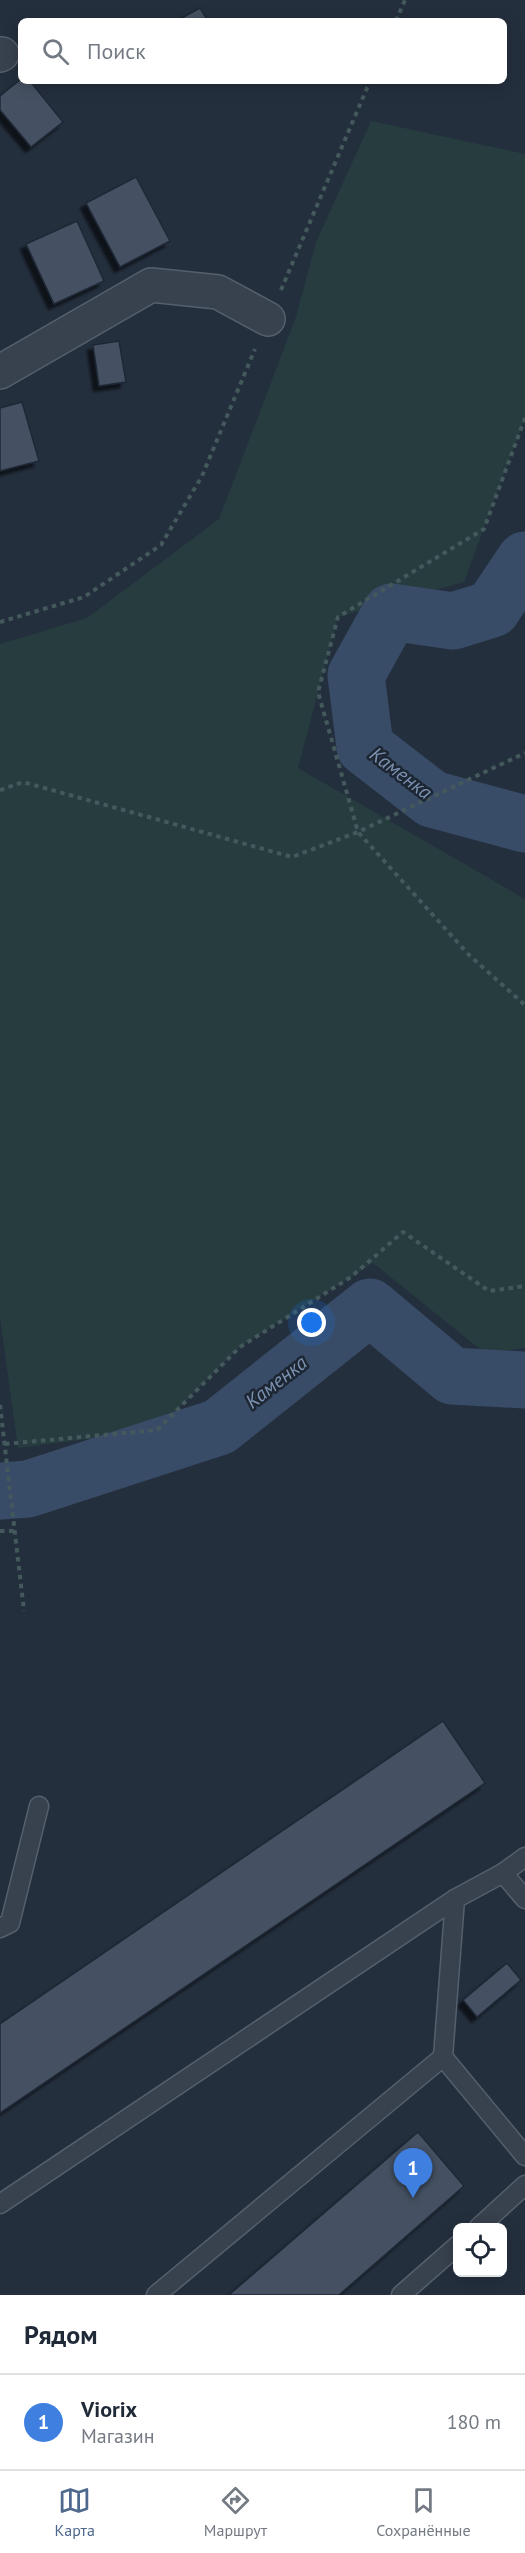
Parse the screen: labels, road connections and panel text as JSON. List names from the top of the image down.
{
  "water": ["Каменка"],
  "page": {
    "search": "Поиск",
    "pins": "1",
    "heading": "Рядом",
    "list": [
      {
        "mark": "1",
        "name": "Viorix",
        "note": "Магазин",
        "value": "180 m"
      }
    ],
    "nav": ["Карта", "Маршрут", "Сохранённые"]
  }
}
